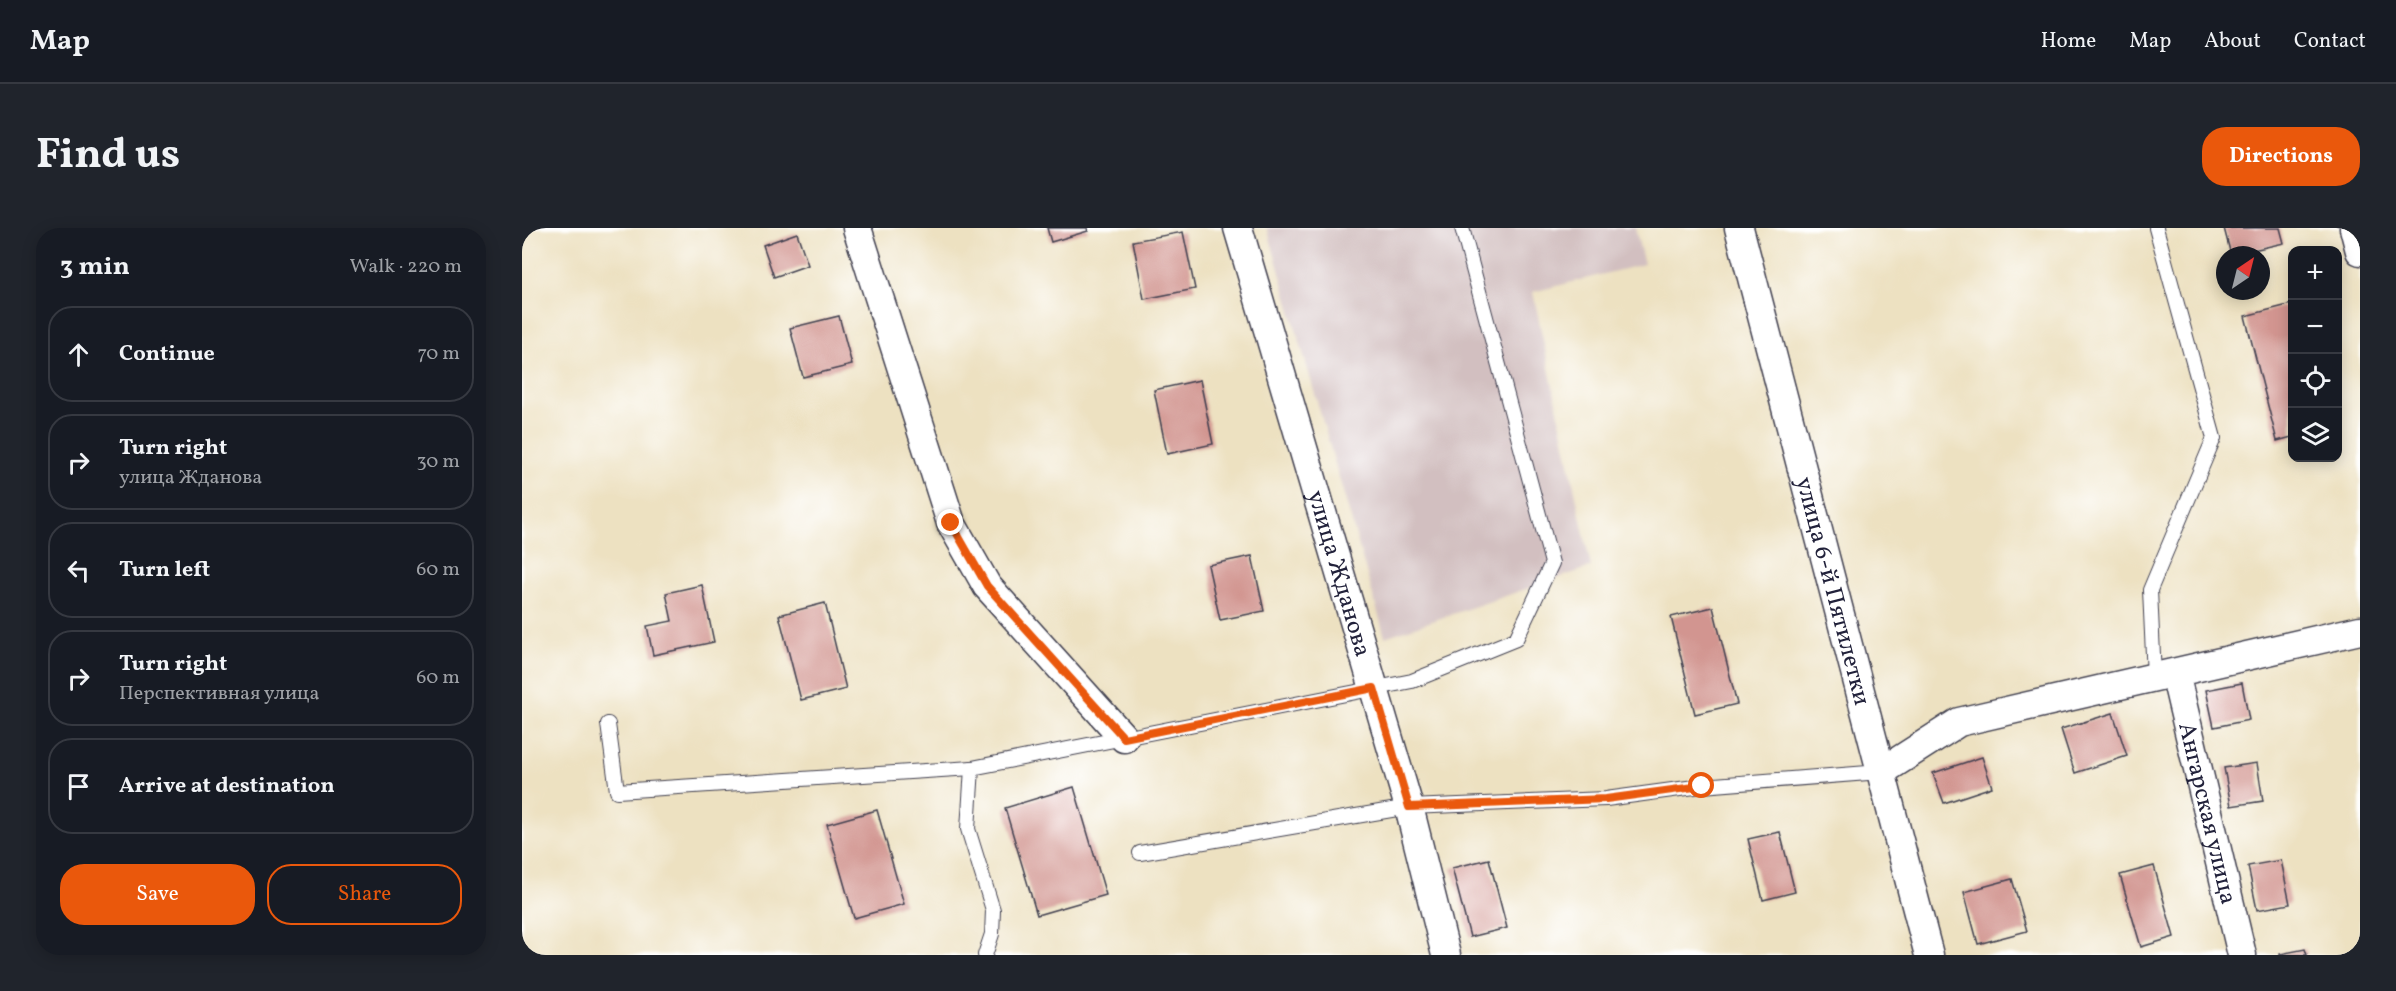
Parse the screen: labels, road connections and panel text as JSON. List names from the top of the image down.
{
  "streets": {
    "street": ["улица Жданова", "улица 6-й Пятилетки", "Ангарская улица"]
  },
  "north": "top right",
  "page": {
    "header": "Map",
    "nav": [
      "Home",
      "Map",
      "About",
      "Contact"
    ],
    "title": "Find us",
    "buttons": [
      "Directions",
      ["Save", "Share"]
    ],
    "heading": ["3 min", "Walk · 220 m"],
    "map_buttons": ["+", "−"],
    "list": [
      ["Continue", "70 m"],
      ["Turn right", "улица Жданова", "30 m"],
      ["Turn left", "60 m"],
      ["Turn right", "Перспективная улица", "60 m"],
      "Arrive at destination"
    ]
  }
}
